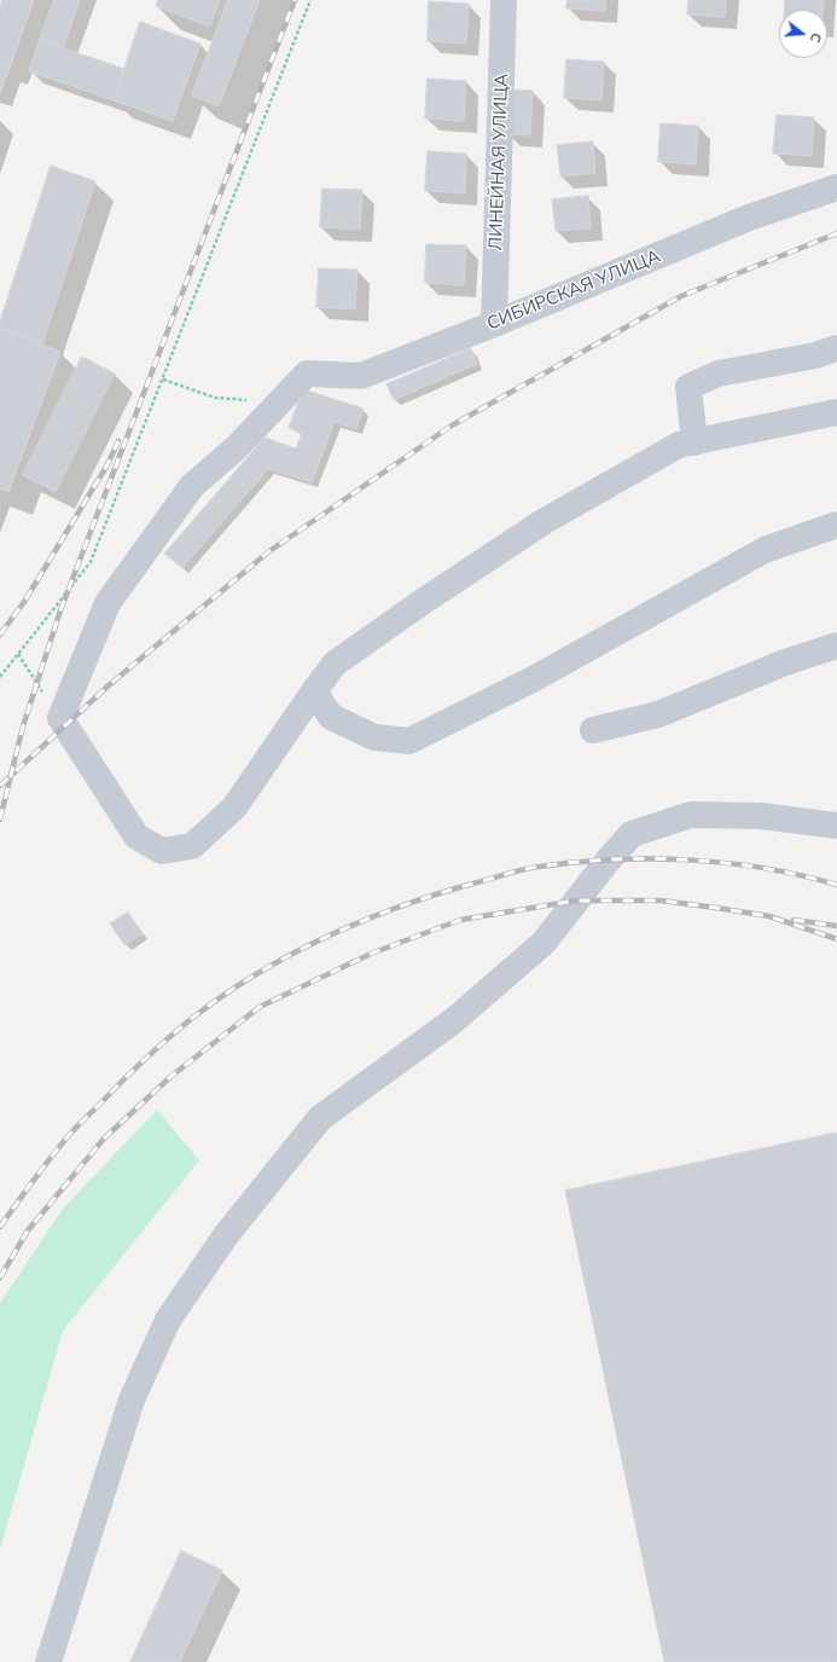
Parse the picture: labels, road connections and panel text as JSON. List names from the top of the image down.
{
  "streets": {
    "street": ["ЛИНЕЙНАЯ УЛИЦА", "СИБИРСКАЯ УЛИЦА"]
  },
  "crossings": [
    ["ЛИНЕЙНАЯ УЛИЦА", "СИБИРСКАЯ УЛИЦА"]
  ],
  "north": "right"
}
